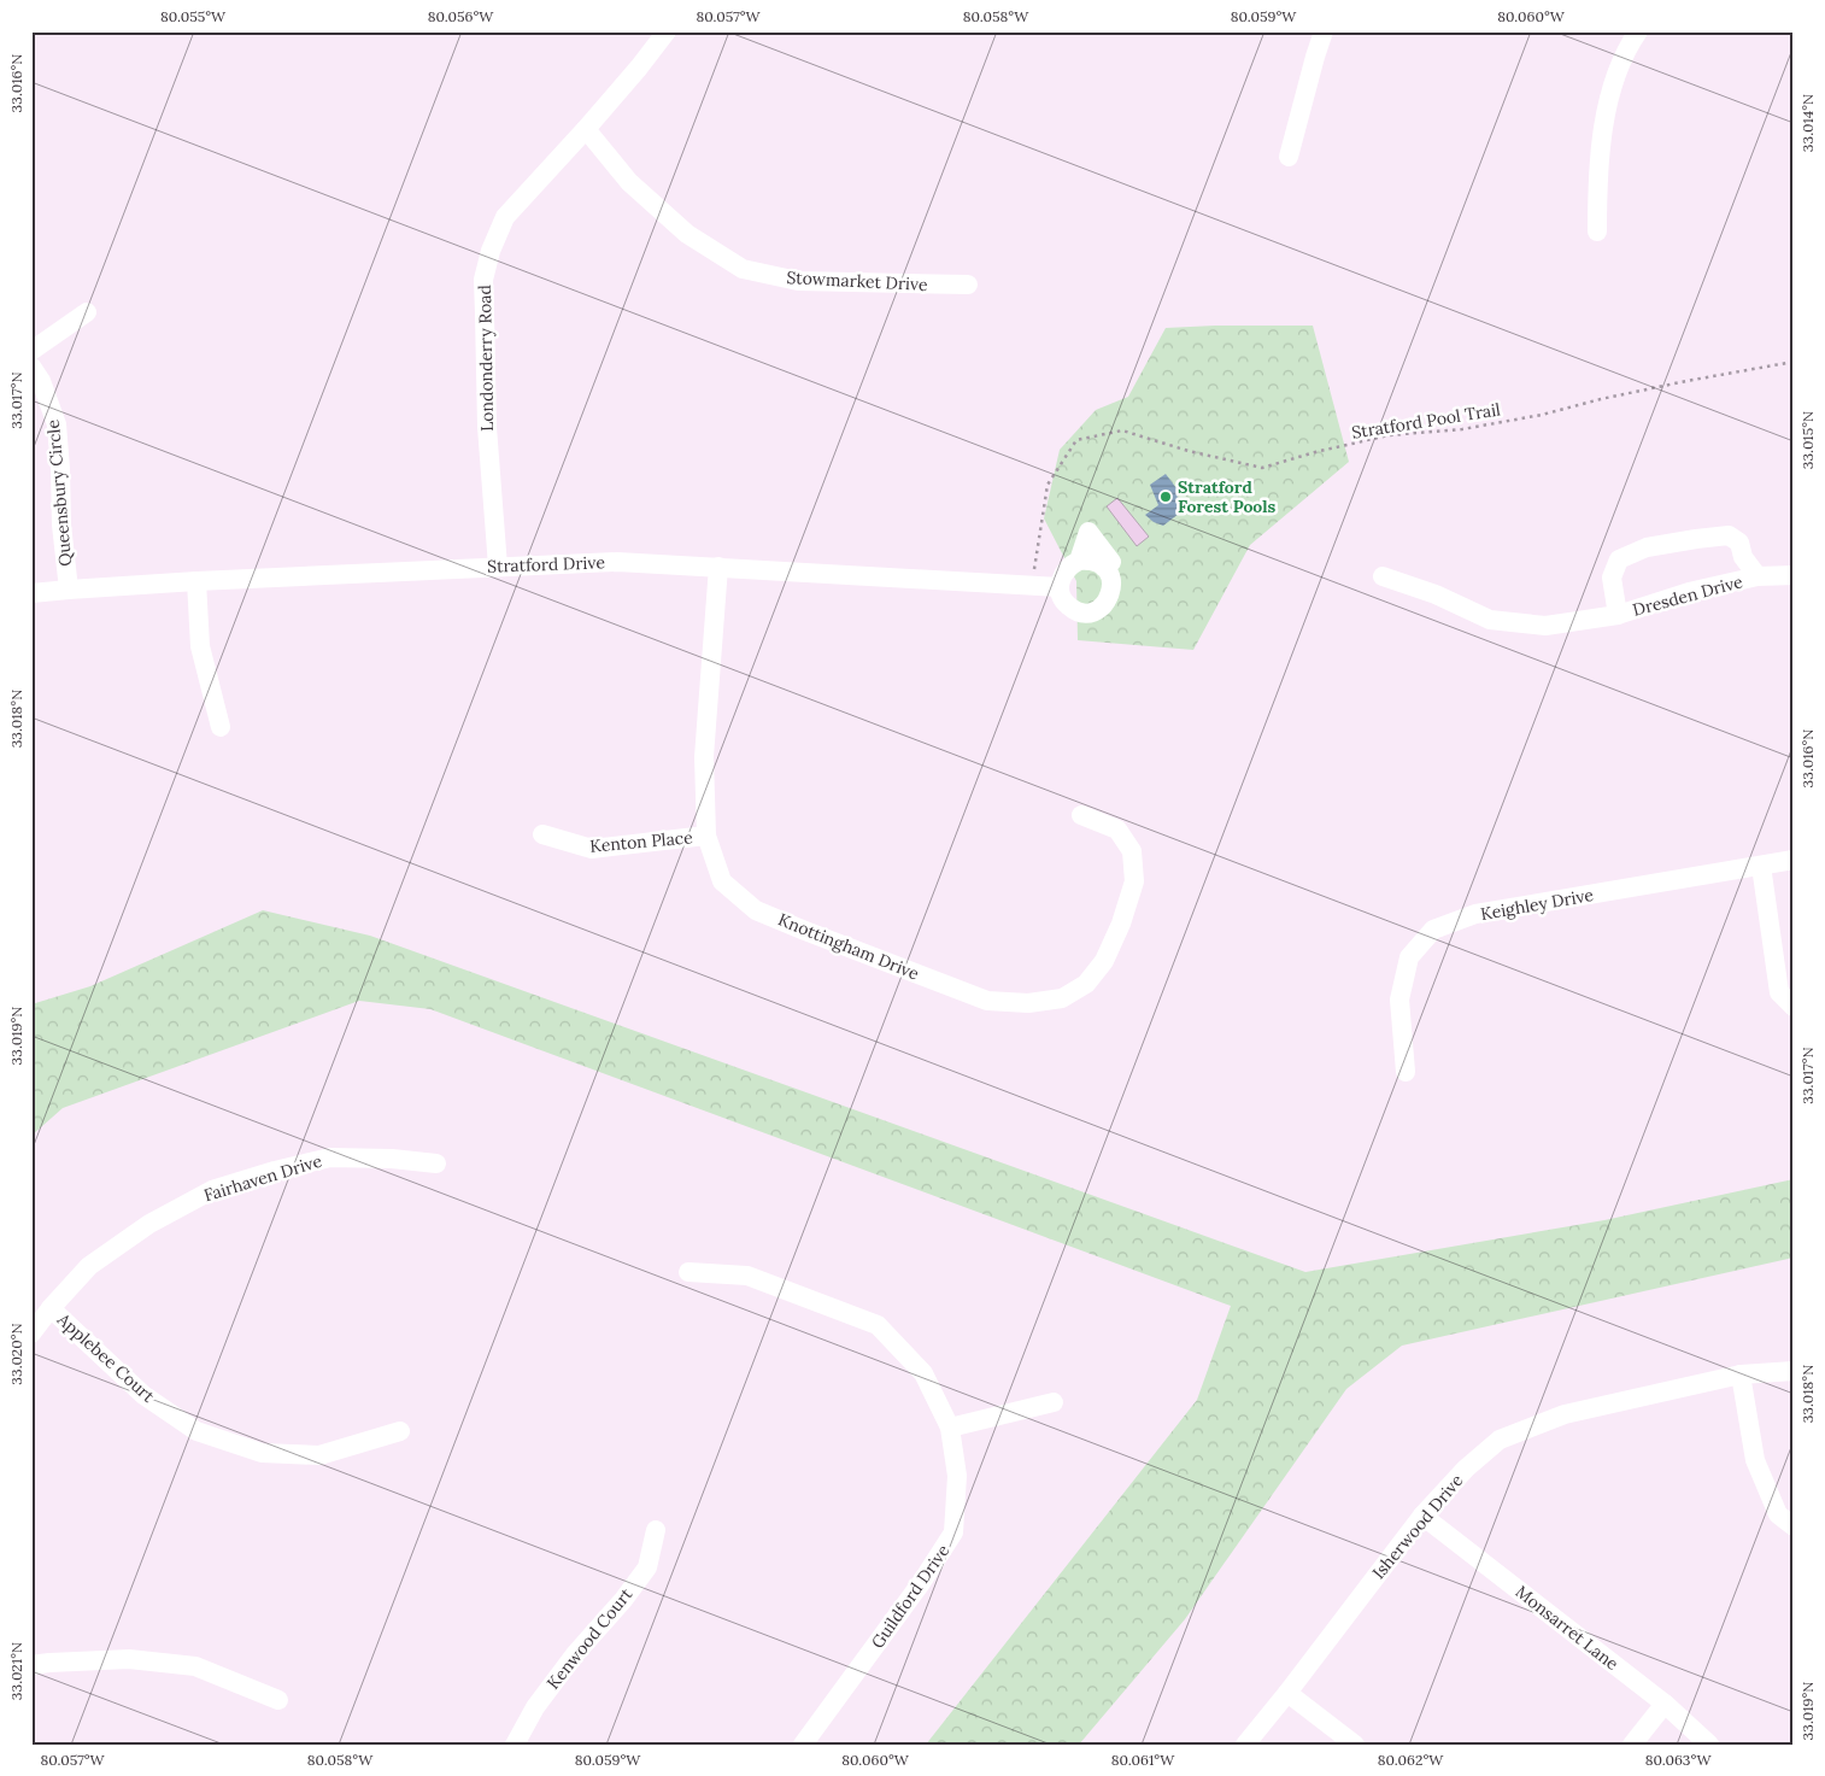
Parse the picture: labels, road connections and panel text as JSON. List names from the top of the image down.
{
  "streets": {
    "street": [
      "Stowmarket Drive",
      "Londonderry Road",
      "Queensbury Circle",
      "Stratford Drive",
      "Dresden Drive",
      "Kenton Place",
      "Keighley Drive",
      "Knottingham Drive",
      "Fairhaven Drive",
      "Applebee Court",
      "Isherwood Drive",
      "Guildford Drive",
      "Monsarret Lane",
      "Kenwood Court"
    ],
    "path": ["Stratford Pool Trail"]
  },
  "crossings": [
    ["Stowmarket Drive", "Londonderry Road"],
    ["Londonderry Road", "Stratford Drive"],
    ["Stratford Pool Trail", "Stratford Drive"],
    ["Queensbury Circle", "Stratford Drive"],
    ["Stratford Drive", "Knottingham Drive"],
    ["Kenton Place", "Knottingham Drive"],
    ["Fairhaven Drive", "Applebee Court"],
    ["Isherwood Drive", "Monsarret Lane"]
  ],
  "places": ["Stratford Forest Pools"],
  "coordinates": [
    "80.055°W",
    "80.056°W",
    "80.057°W",
    "80.058°W",
    "80.059°W",
    "80.060°W",
    "33.016°N",
    "33.014°N",
    "33.017°N",
    "33.015°N",
    "33.018°N",
    "33.019°N",
    "33.020°N",
    "33.021°N",
    "80.061°W",
    "80.062°W",
    "80.063°W"
  ]
}
